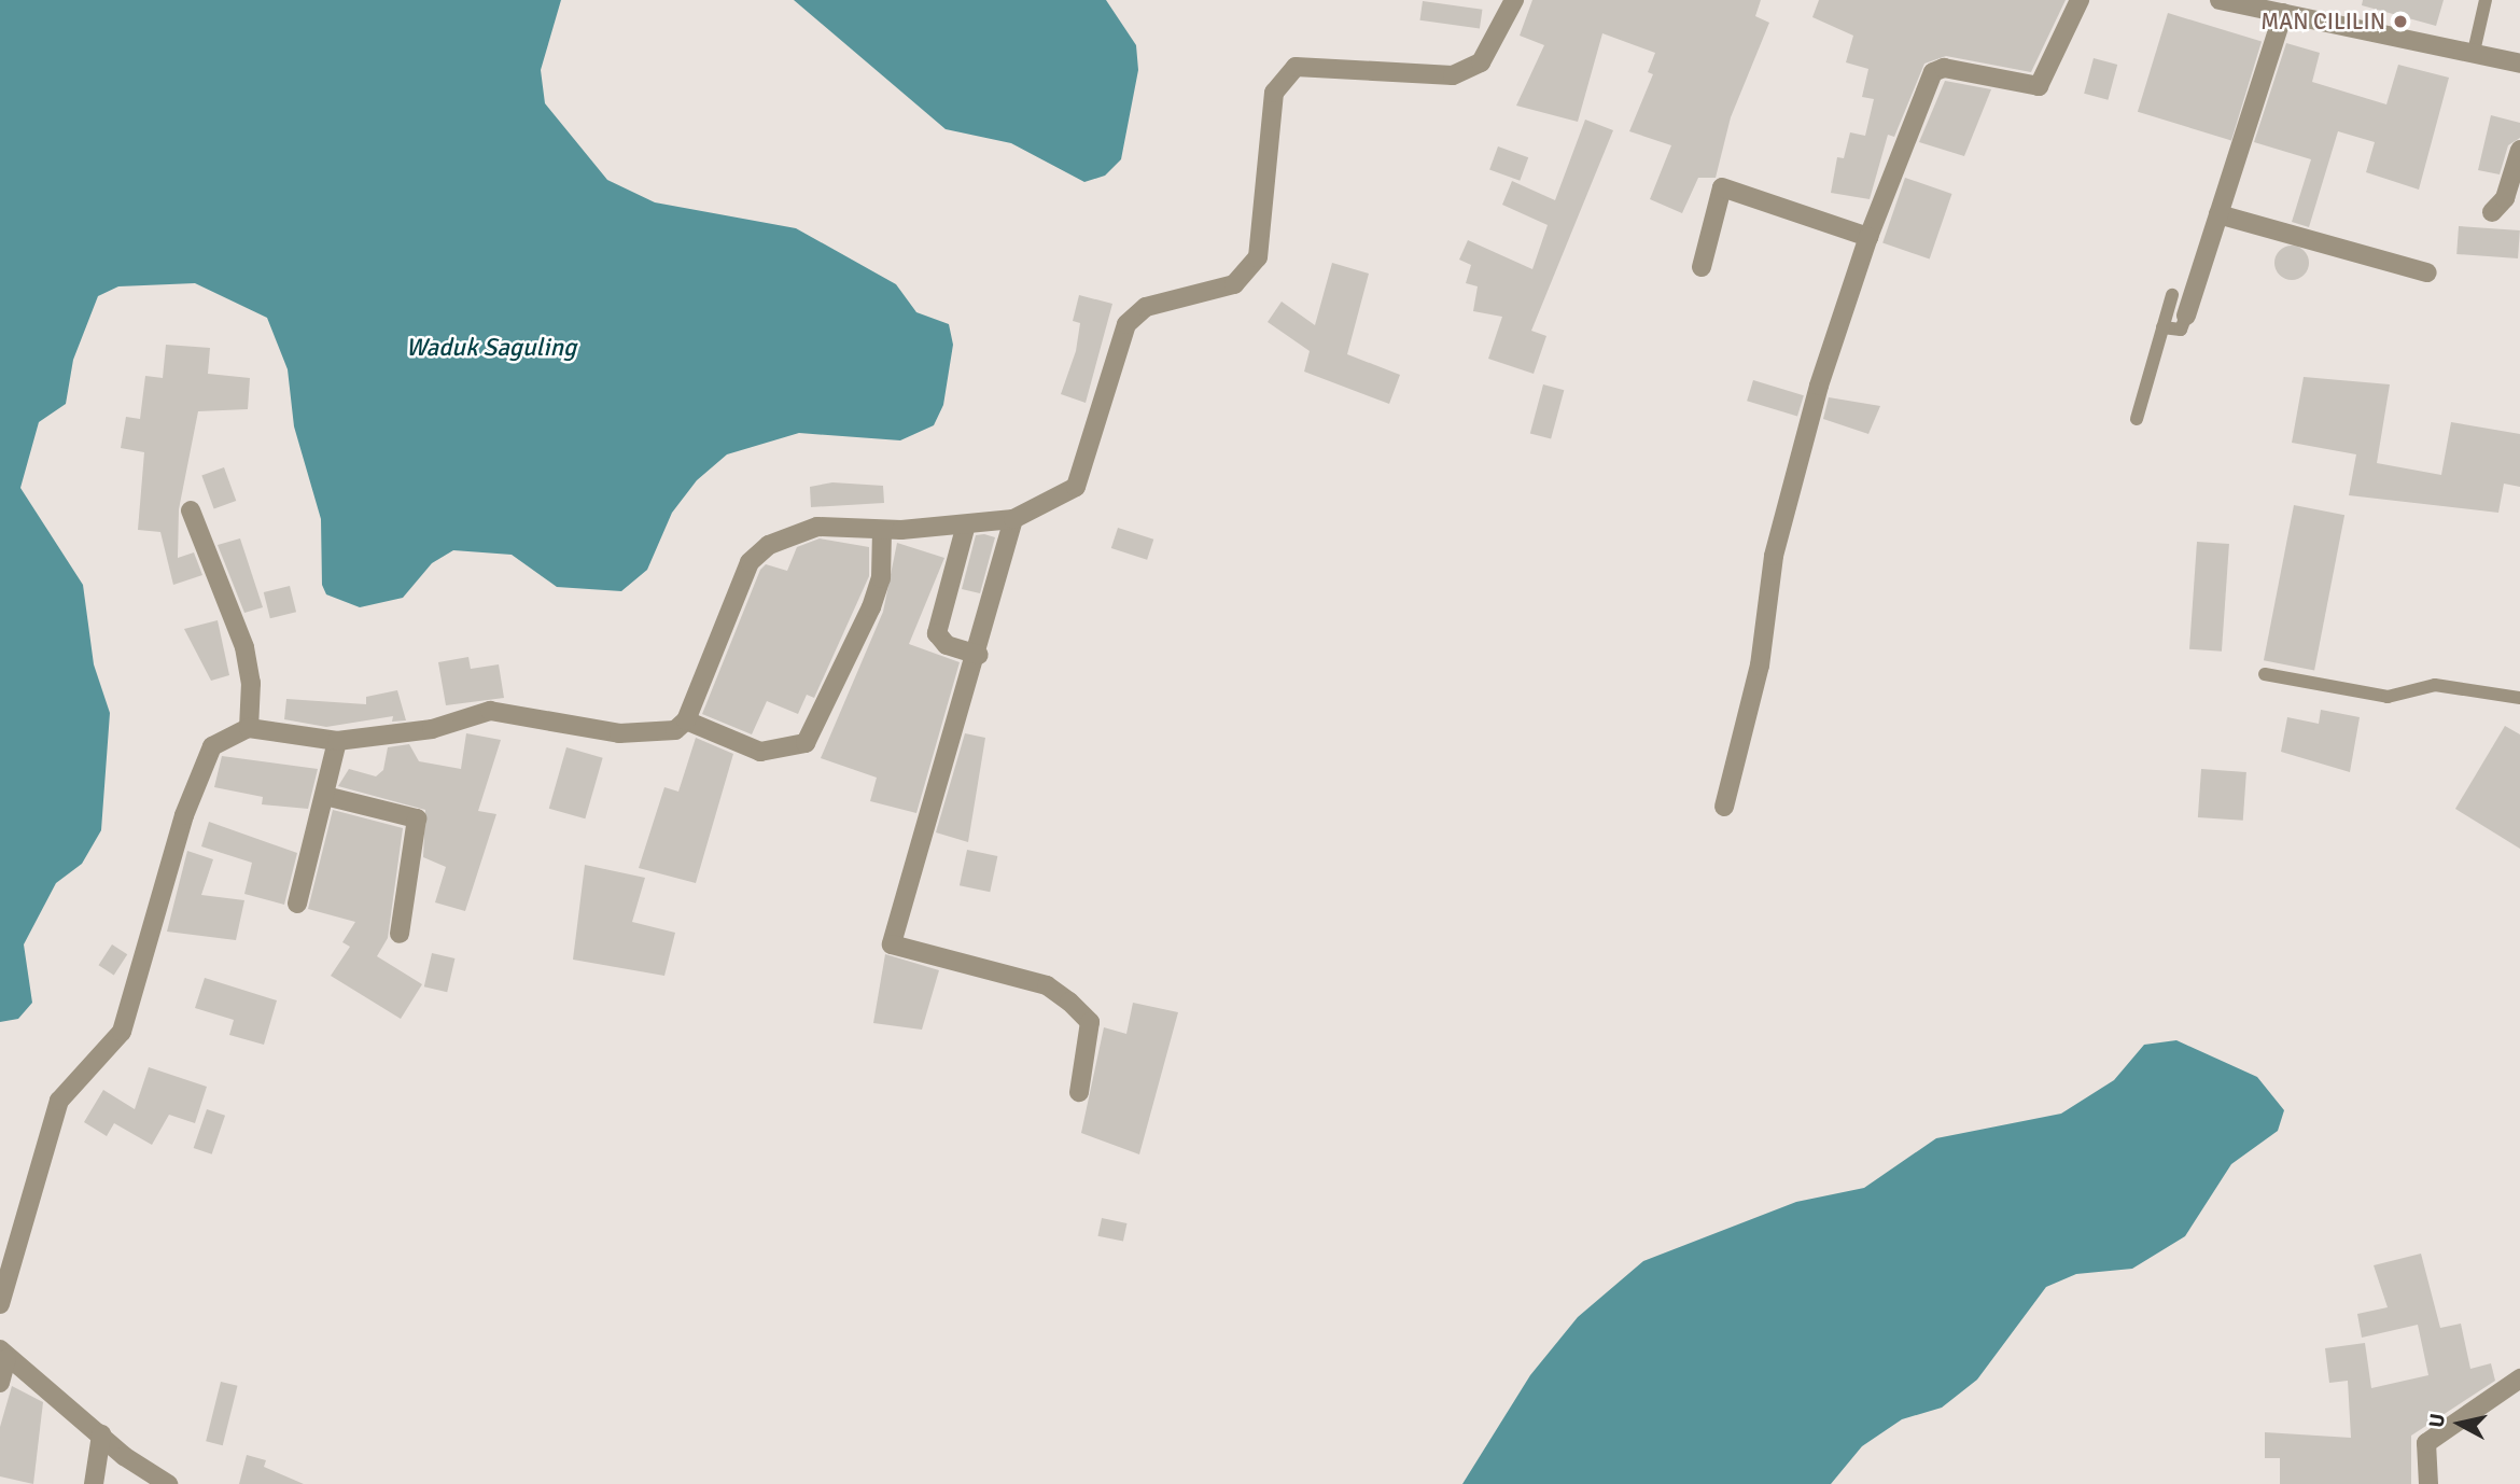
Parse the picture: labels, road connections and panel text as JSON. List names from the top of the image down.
{
  "water": ["Waduk Saguling"],
  "places": ["MAN CILILIN"],
  "north": "left"
}
